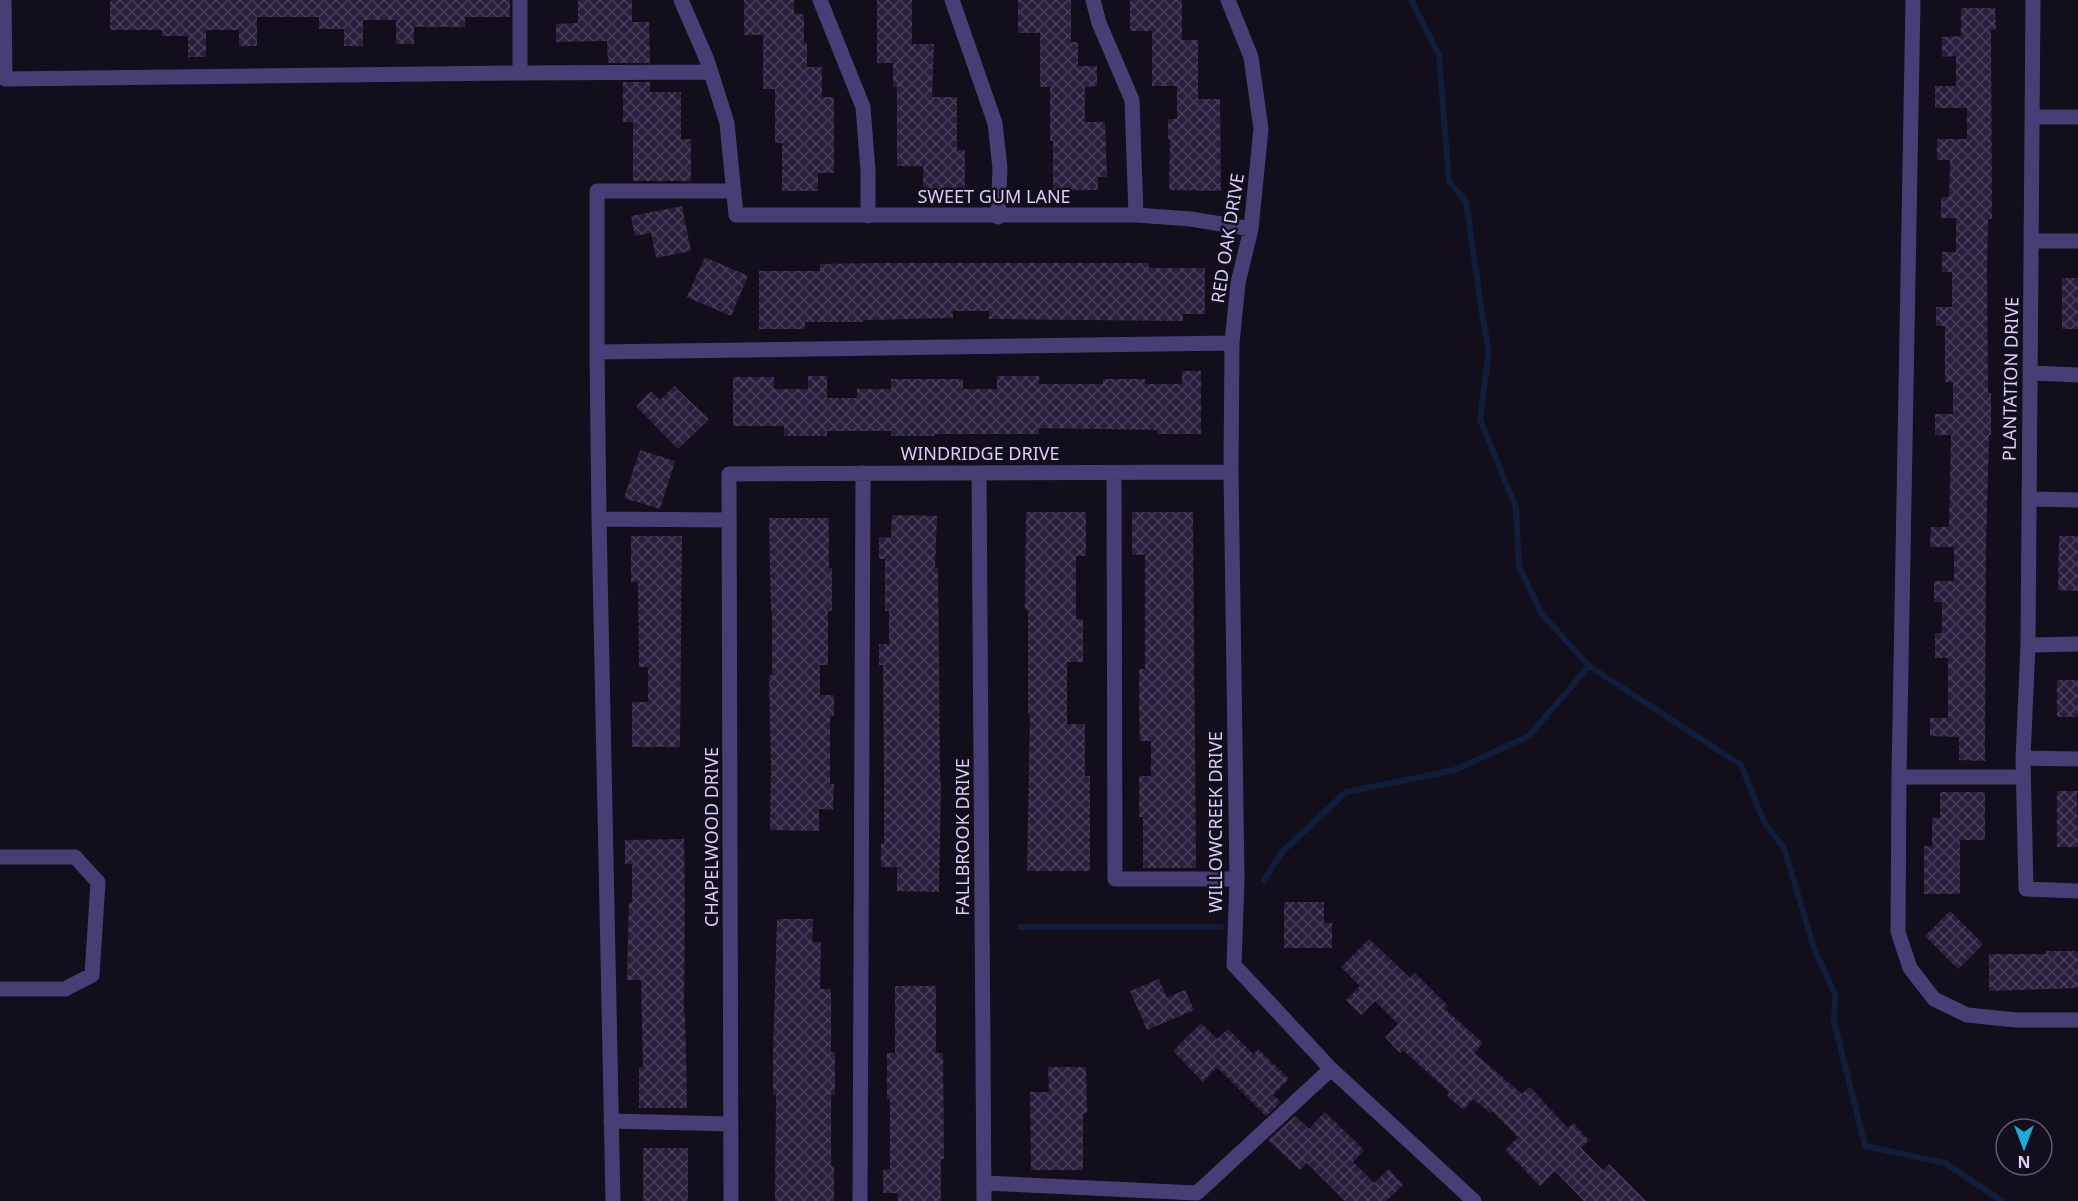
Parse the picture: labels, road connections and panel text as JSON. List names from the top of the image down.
{
  "streets": {
    "street": [
      "SWEET GUM LANE",
      "RED OAK DRIVE",
      "PLANTATION DRIVE",
      "WINDRIDGE DRIVE",
      "WILLOWCREEK DRIVE",
      "CHAPELWOOD DRIVE",
      "FALLBROOK DRIVE"
    ]
  },
  "crossings": [
    ["SWEET GUM LANE", "RED OAK DRIVE"],
    ["RED OAK DRIVE", "WILLOWCREEK DRIVE"],
    ["WINDRIDGE DRIVE", "WILLOWCREEK DRIVE"],
    ["WINDRIDGE DRIVE", "CHAPELWOOD DRIVE"],
    ["WINDRIDGE DRIVE", "FALLBROOK DRIVE"]
  ],
  "north": "bottom"
}
